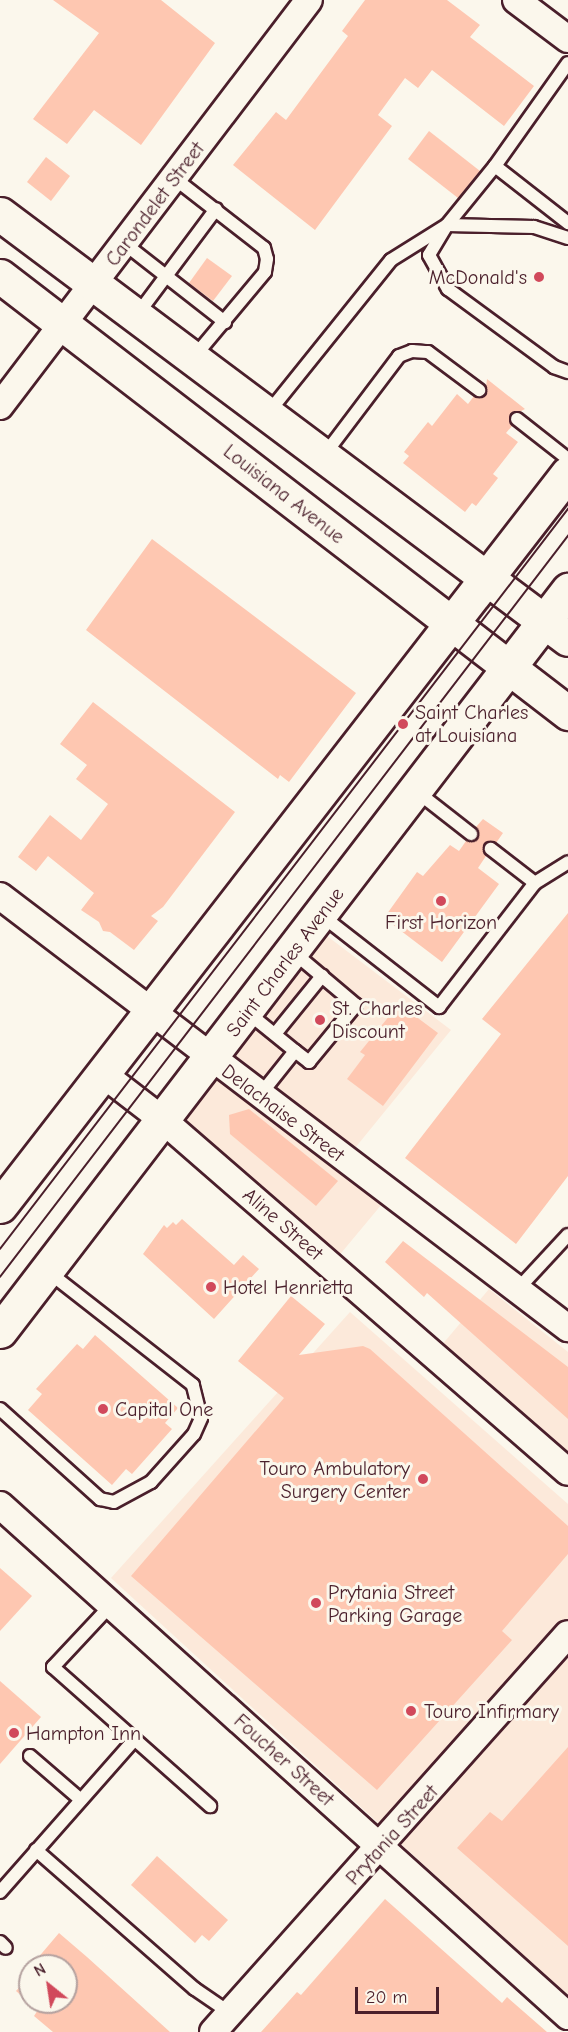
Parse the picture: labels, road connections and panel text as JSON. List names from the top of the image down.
{
  "streets": {
    "main road": ["Louisiana Avenue", "Saint Charles Avenue"],
    "street": [
      "Carondelet Street",
      "Delachaise Street",
      "Aline Street",
      "Foucher Street",
      "Prytania Street"
    ]
  },
  "crossings": [
    ["Carondelet Street", "Louisiana Avenue"],
    ["Louisiana Avenue", "Saint Charles Avenue"],
    ["Saint Charles Avenue", "Delachaise Street"],
    ["Saint Charles Avenue", "Aline Street"],
    ["Foucher Street", "Prytania Street"]
  ],
  "places": [
    "McDonald's",
    "Saint Charles at Louisiana",
    "First Horizon",
    "St. Charles Discount",
    "Hotel Henrietta",
    "Capital One",
    "Touro Ambulatory Surgery Center",
    "Prytania Street Parking Garage",
    "Touro Infirmary",
    "Hampton Inn"
  ],
  "scale_bar": "20 m",
  "north": "top left"
}
